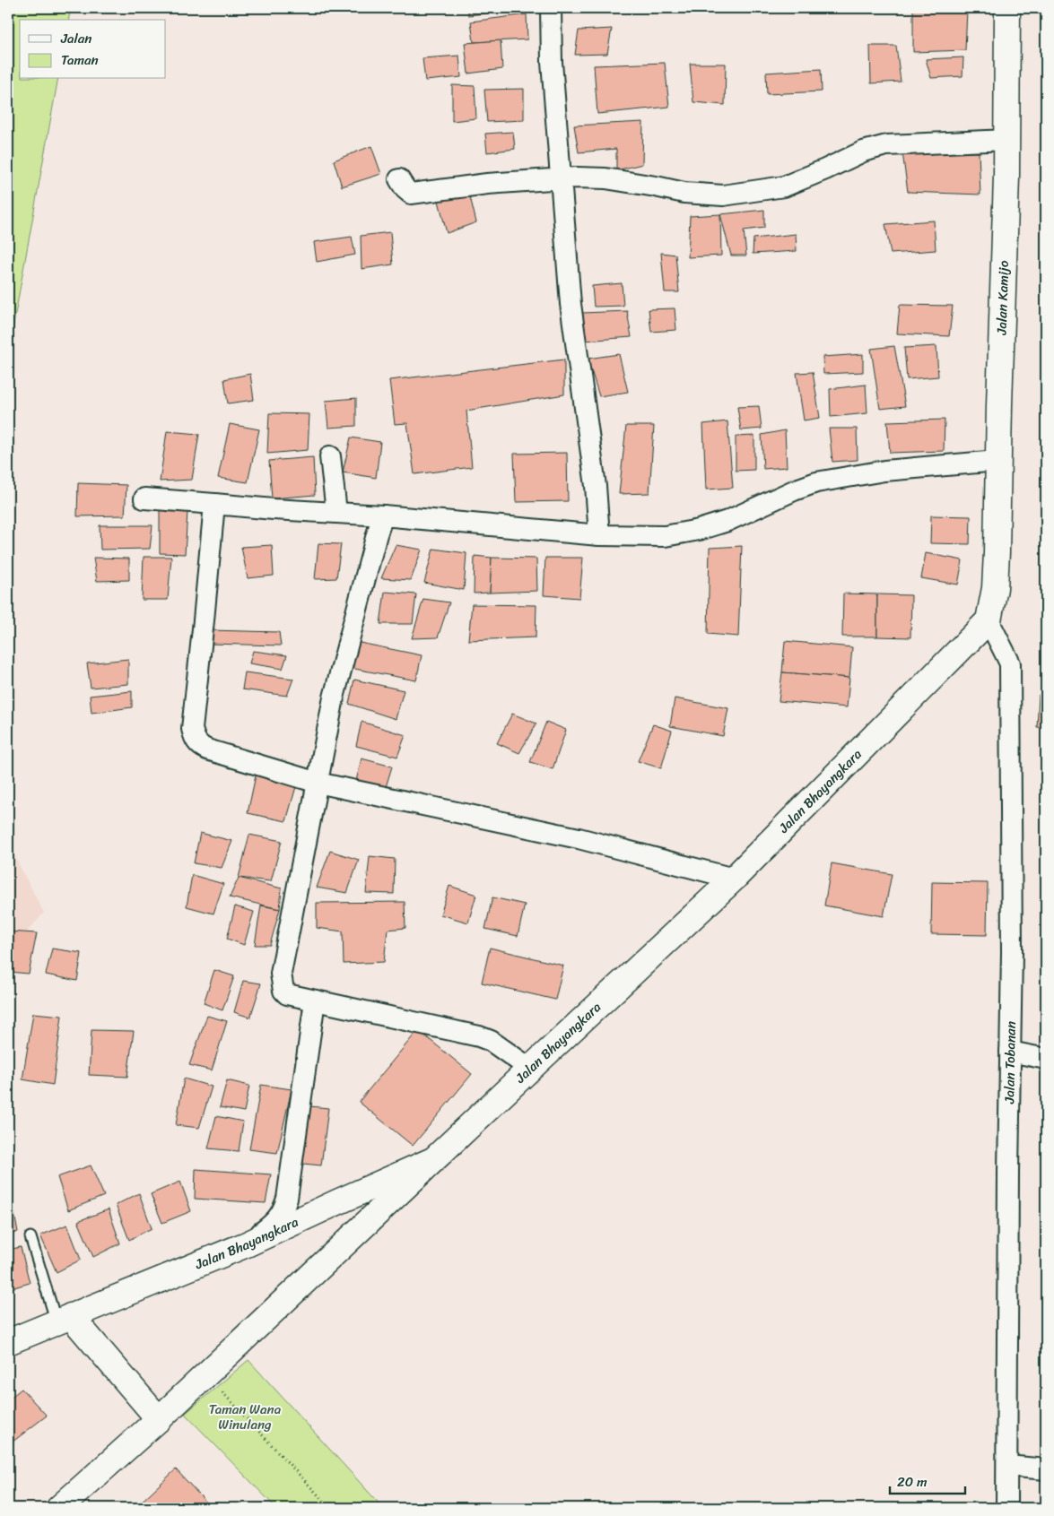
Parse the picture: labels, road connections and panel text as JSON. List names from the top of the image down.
{
  "streets": {
    "main road": ["Jalan Kamijo", "Jalan Bhayangkara"],
    "street": ["Jalan Tobanan"]
  },
  "crossings": [
    ["Jalan Kamijo", "Jalan Bhayangkara"],
    ["Jalan Kamijo", "Jalan Tobanan"],
    ["Jalan Bhayangkara", "Jalan Tobanan"]
  ],
  "parks": ["Taman Wana Winulang"],
  "legend": ["Jalan", "Taman"],
  "scale_bar": "20 m"
}
